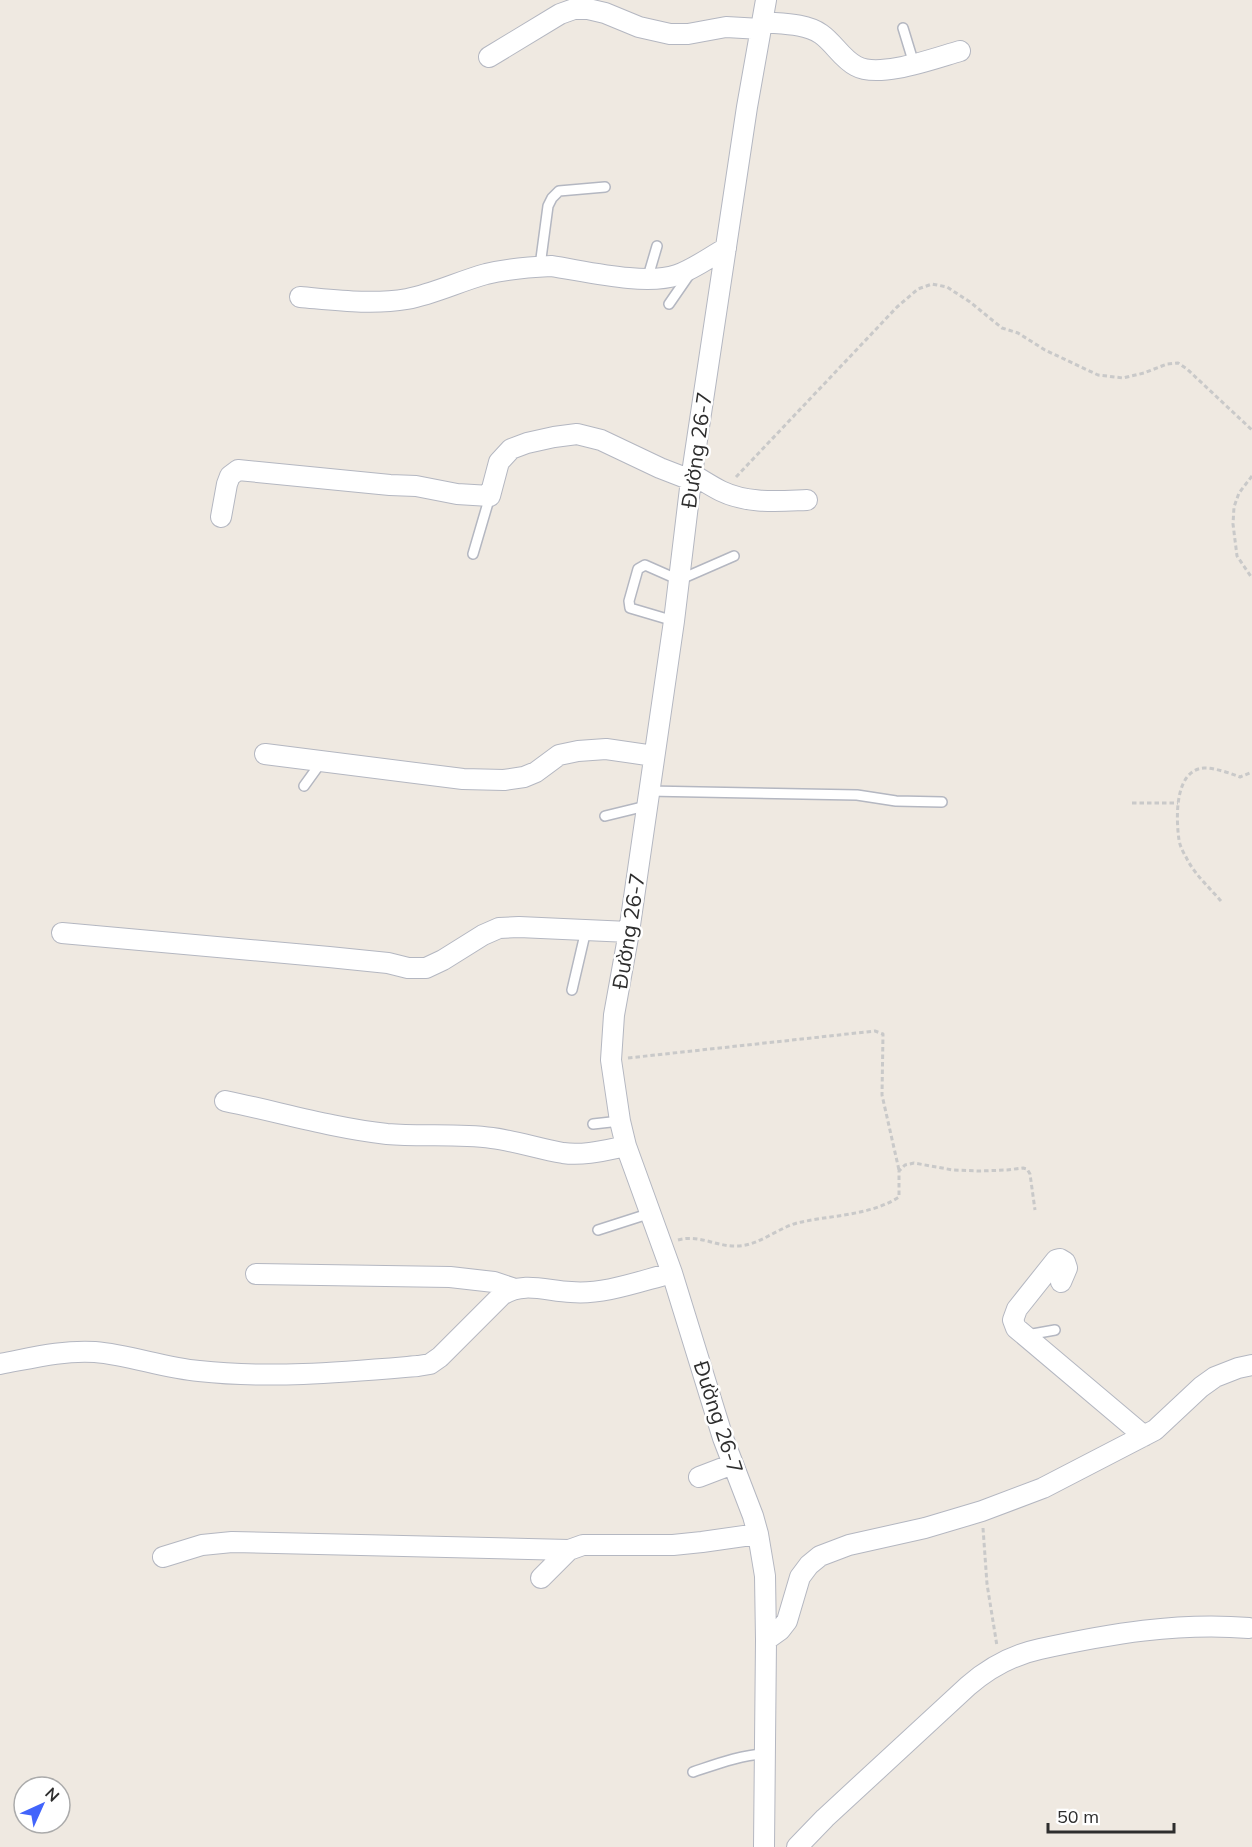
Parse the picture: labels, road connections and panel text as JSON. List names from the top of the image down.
{
  "streets": {
    "street": ["Đường 26-7"]
  },
  "scale_bar": "50 m",
  "north": "top right"
}
